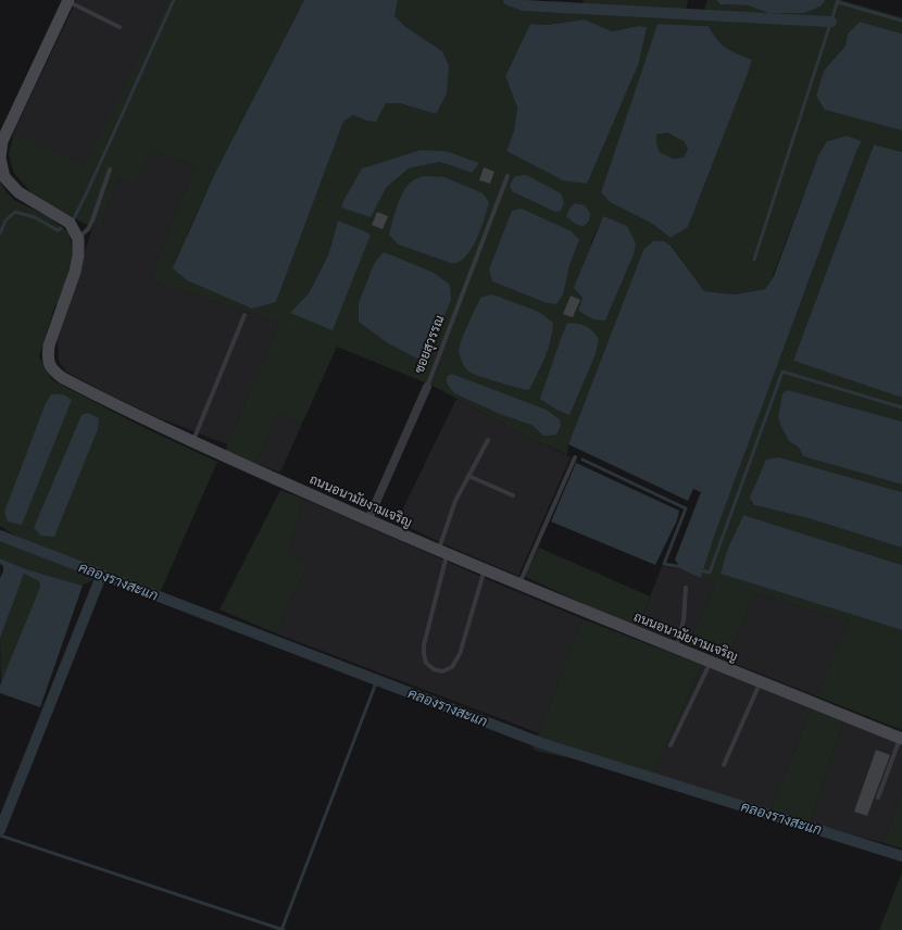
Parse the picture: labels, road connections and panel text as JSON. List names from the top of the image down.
{
  "streets": {
    "street": ["ซอยสุวรรณ", "ถนนอนามัยงามเจริญ"]
  },
  "crossings": [
    ["ซอยสุวรรณ", "ถนนอนามัยงามเจริญ"]
  ],
  "water": ["คลองรางสะแก"]
}
